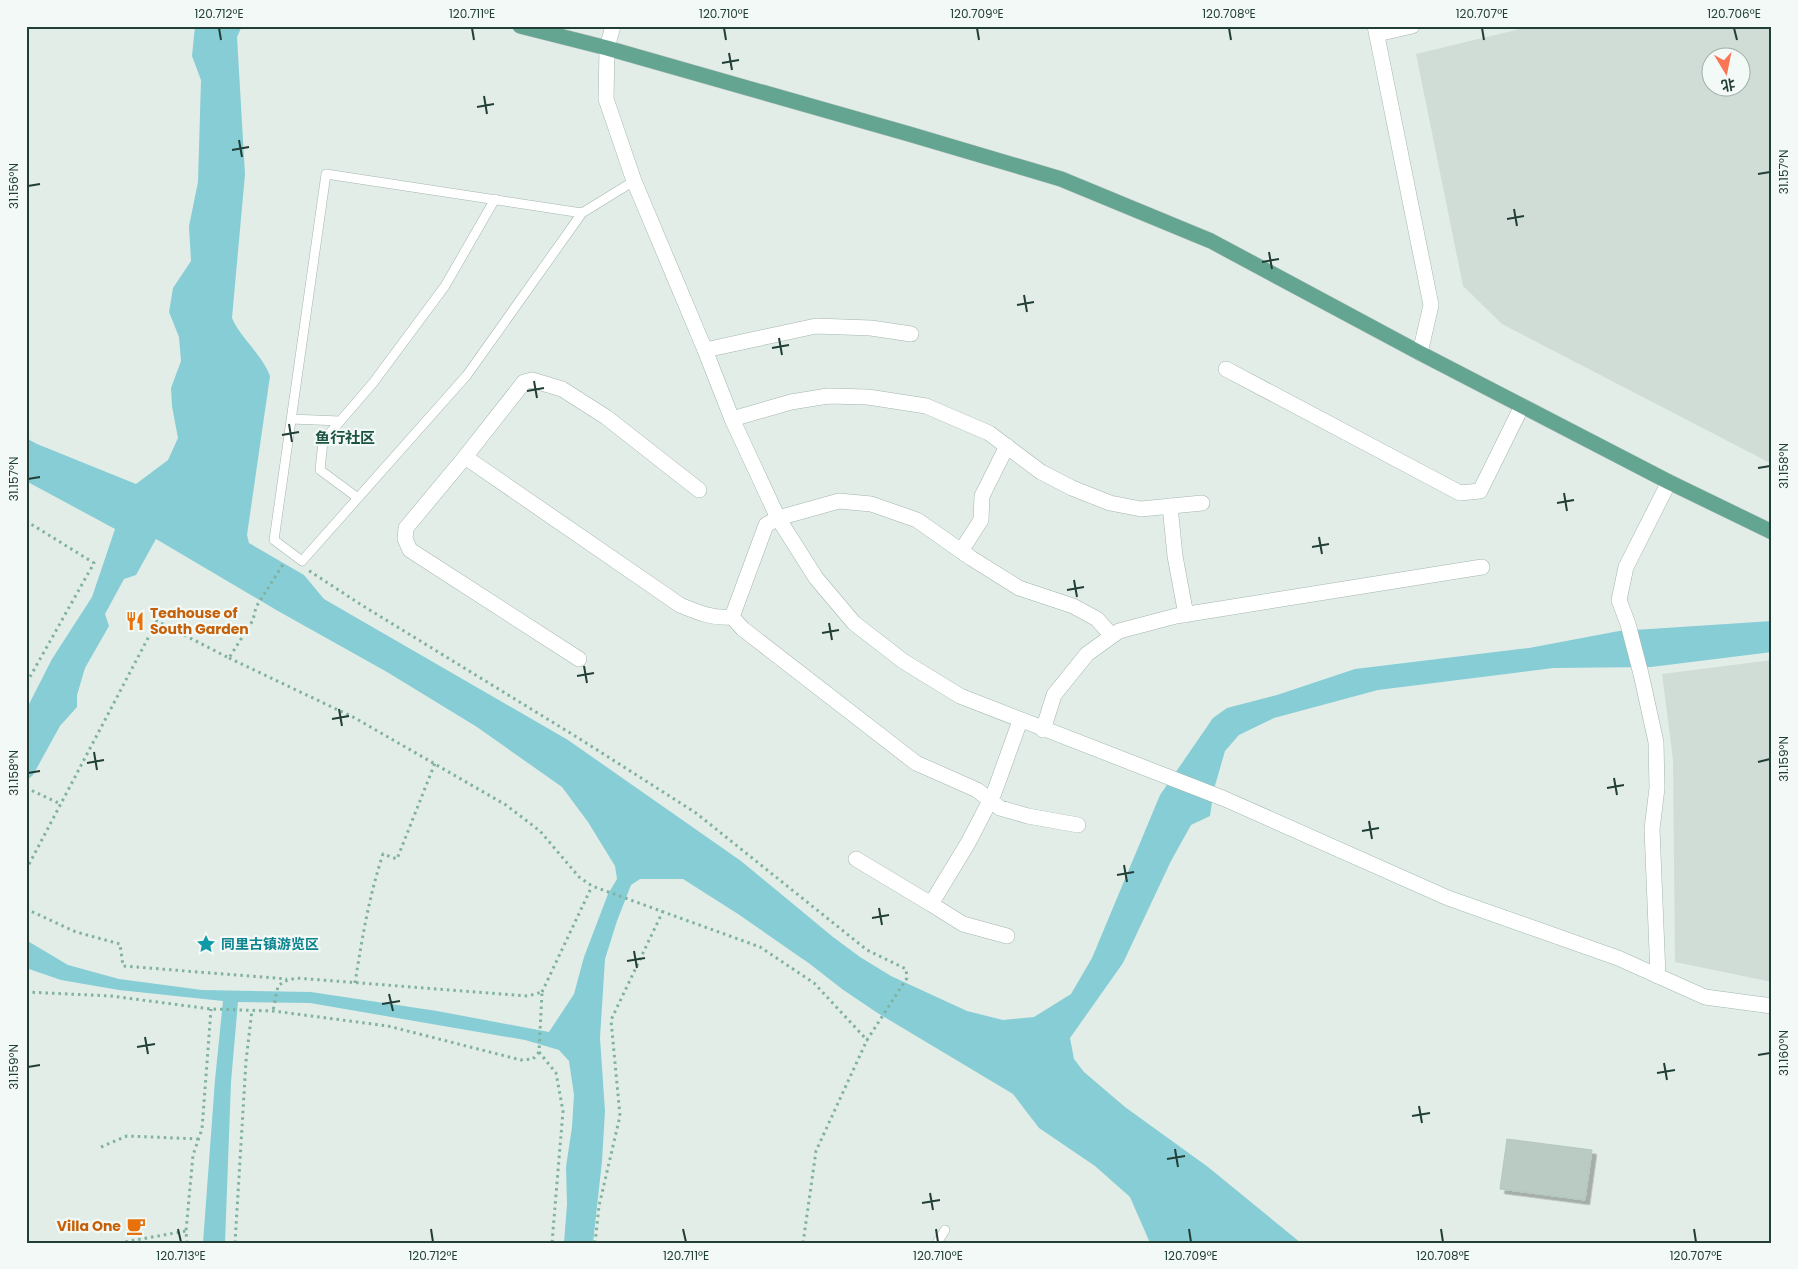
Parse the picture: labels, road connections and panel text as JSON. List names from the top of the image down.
{
  "districts": ["鱼行社区"],
  "places": {
    "restaurant": ["Teahouse of South Garden"],
    "place": ["同里古镇游览区"],
    "cafe": ["Villa One"]
  },
  "north": "bottom",
  "coordinates": [
    "120.712°E",
    "120.711°E",
    "120.710°E",
    "120.709°E",
    "120.708°E",
    "120.707°E",
    "120.706°E",
    "31.157°N",
    "31.156°N",
    "31.158°N",
    "31.159°N",
    "31.160°N",
    "120.713°E"
  ]
}
